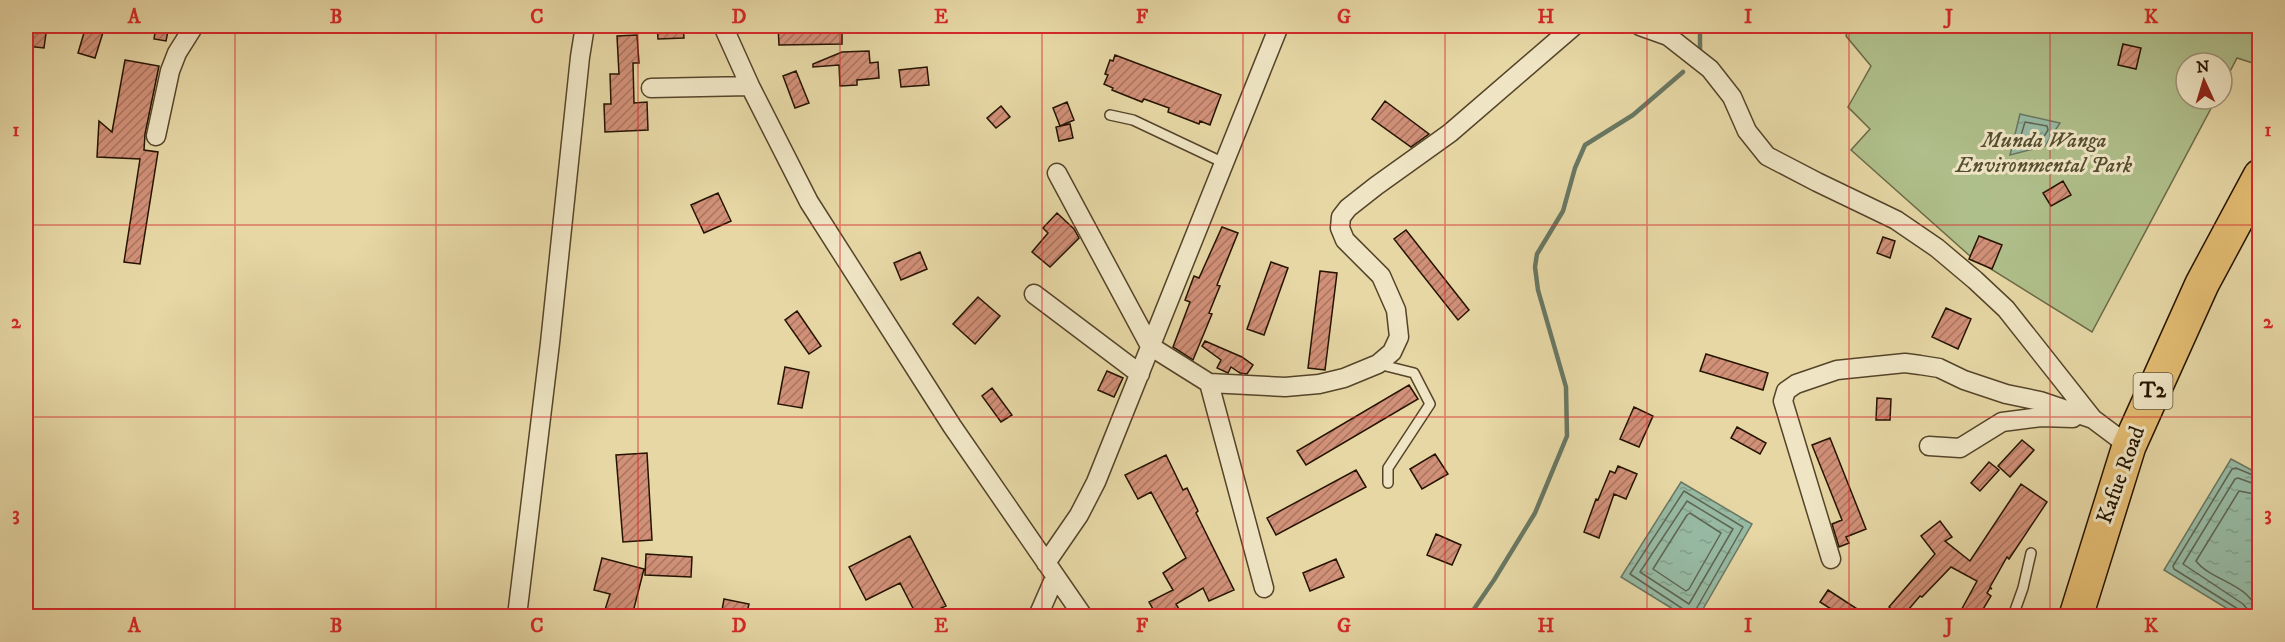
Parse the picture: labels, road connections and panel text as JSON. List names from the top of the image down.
{
  "streets": {
    "highway": ["T2", "Kafue Road"]
  },
  "parks": ["Munda Wanga Environmental Park"],
  "north": "top",
  "grid": {
    "columns": [
      "A",
      "B",
      "C",
      "D",
      "E",
      "F",
      "G",
      "H",
      "I",
      "J",
      "K"
    ],
    "rows": ["1", "2", "3"]
  }
}
